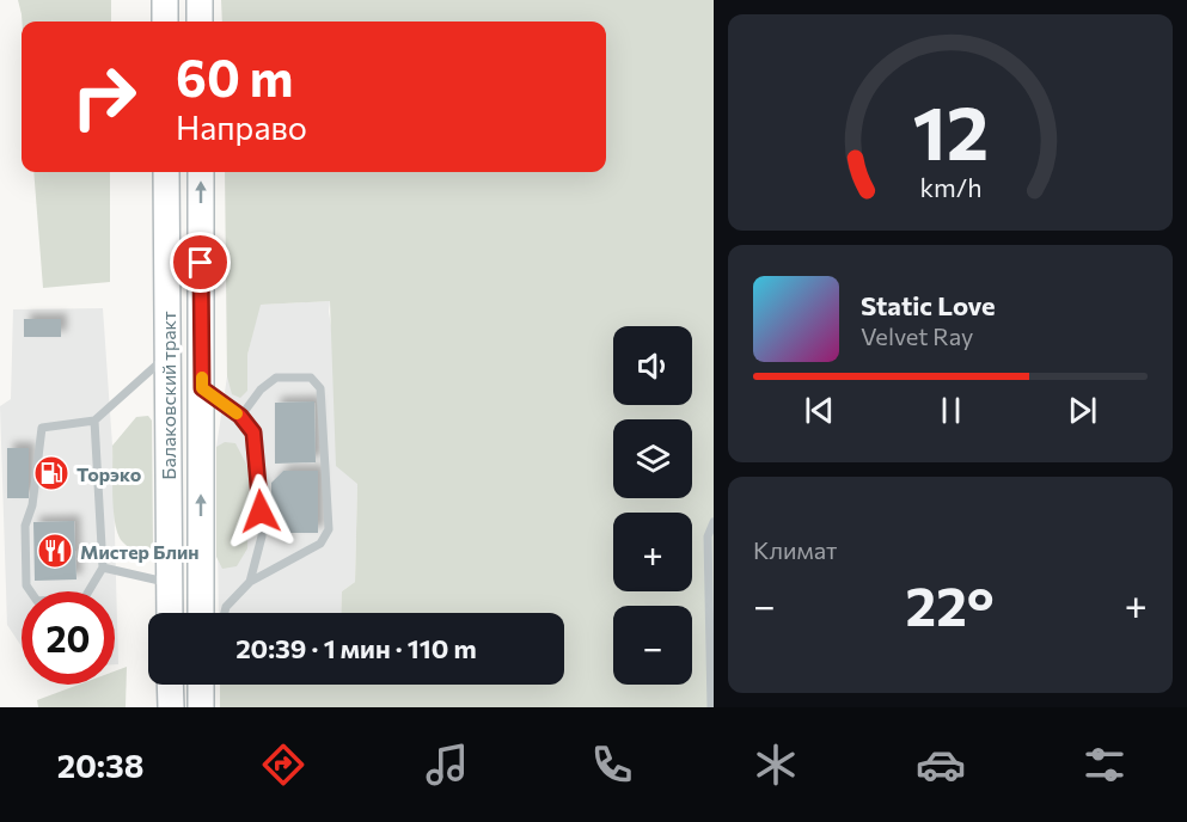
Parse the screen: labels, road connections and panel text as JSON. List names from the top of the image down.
{
  "streets": {
    "main road": ["Балаковский тракт"]
  },
  "places": {
    "fuel station": ["Торэко"],
    "restaurant": ["Мистер Блин"]
  },
  "page": {
    "turn": ["60 m", "Направо"],
    "song": ["Static Love", "Velvet Ray"],
    "map_buttons": ["+", "−"],
    "tile": "Климат",
    "heat": ["−", "22°", "+"],
    "limit": "20",
    "trip": "20:39 · 1 мин · 110 m",
    "tabs": "20:38",
    "gauge": ["12", "km/h"]
  }
}
